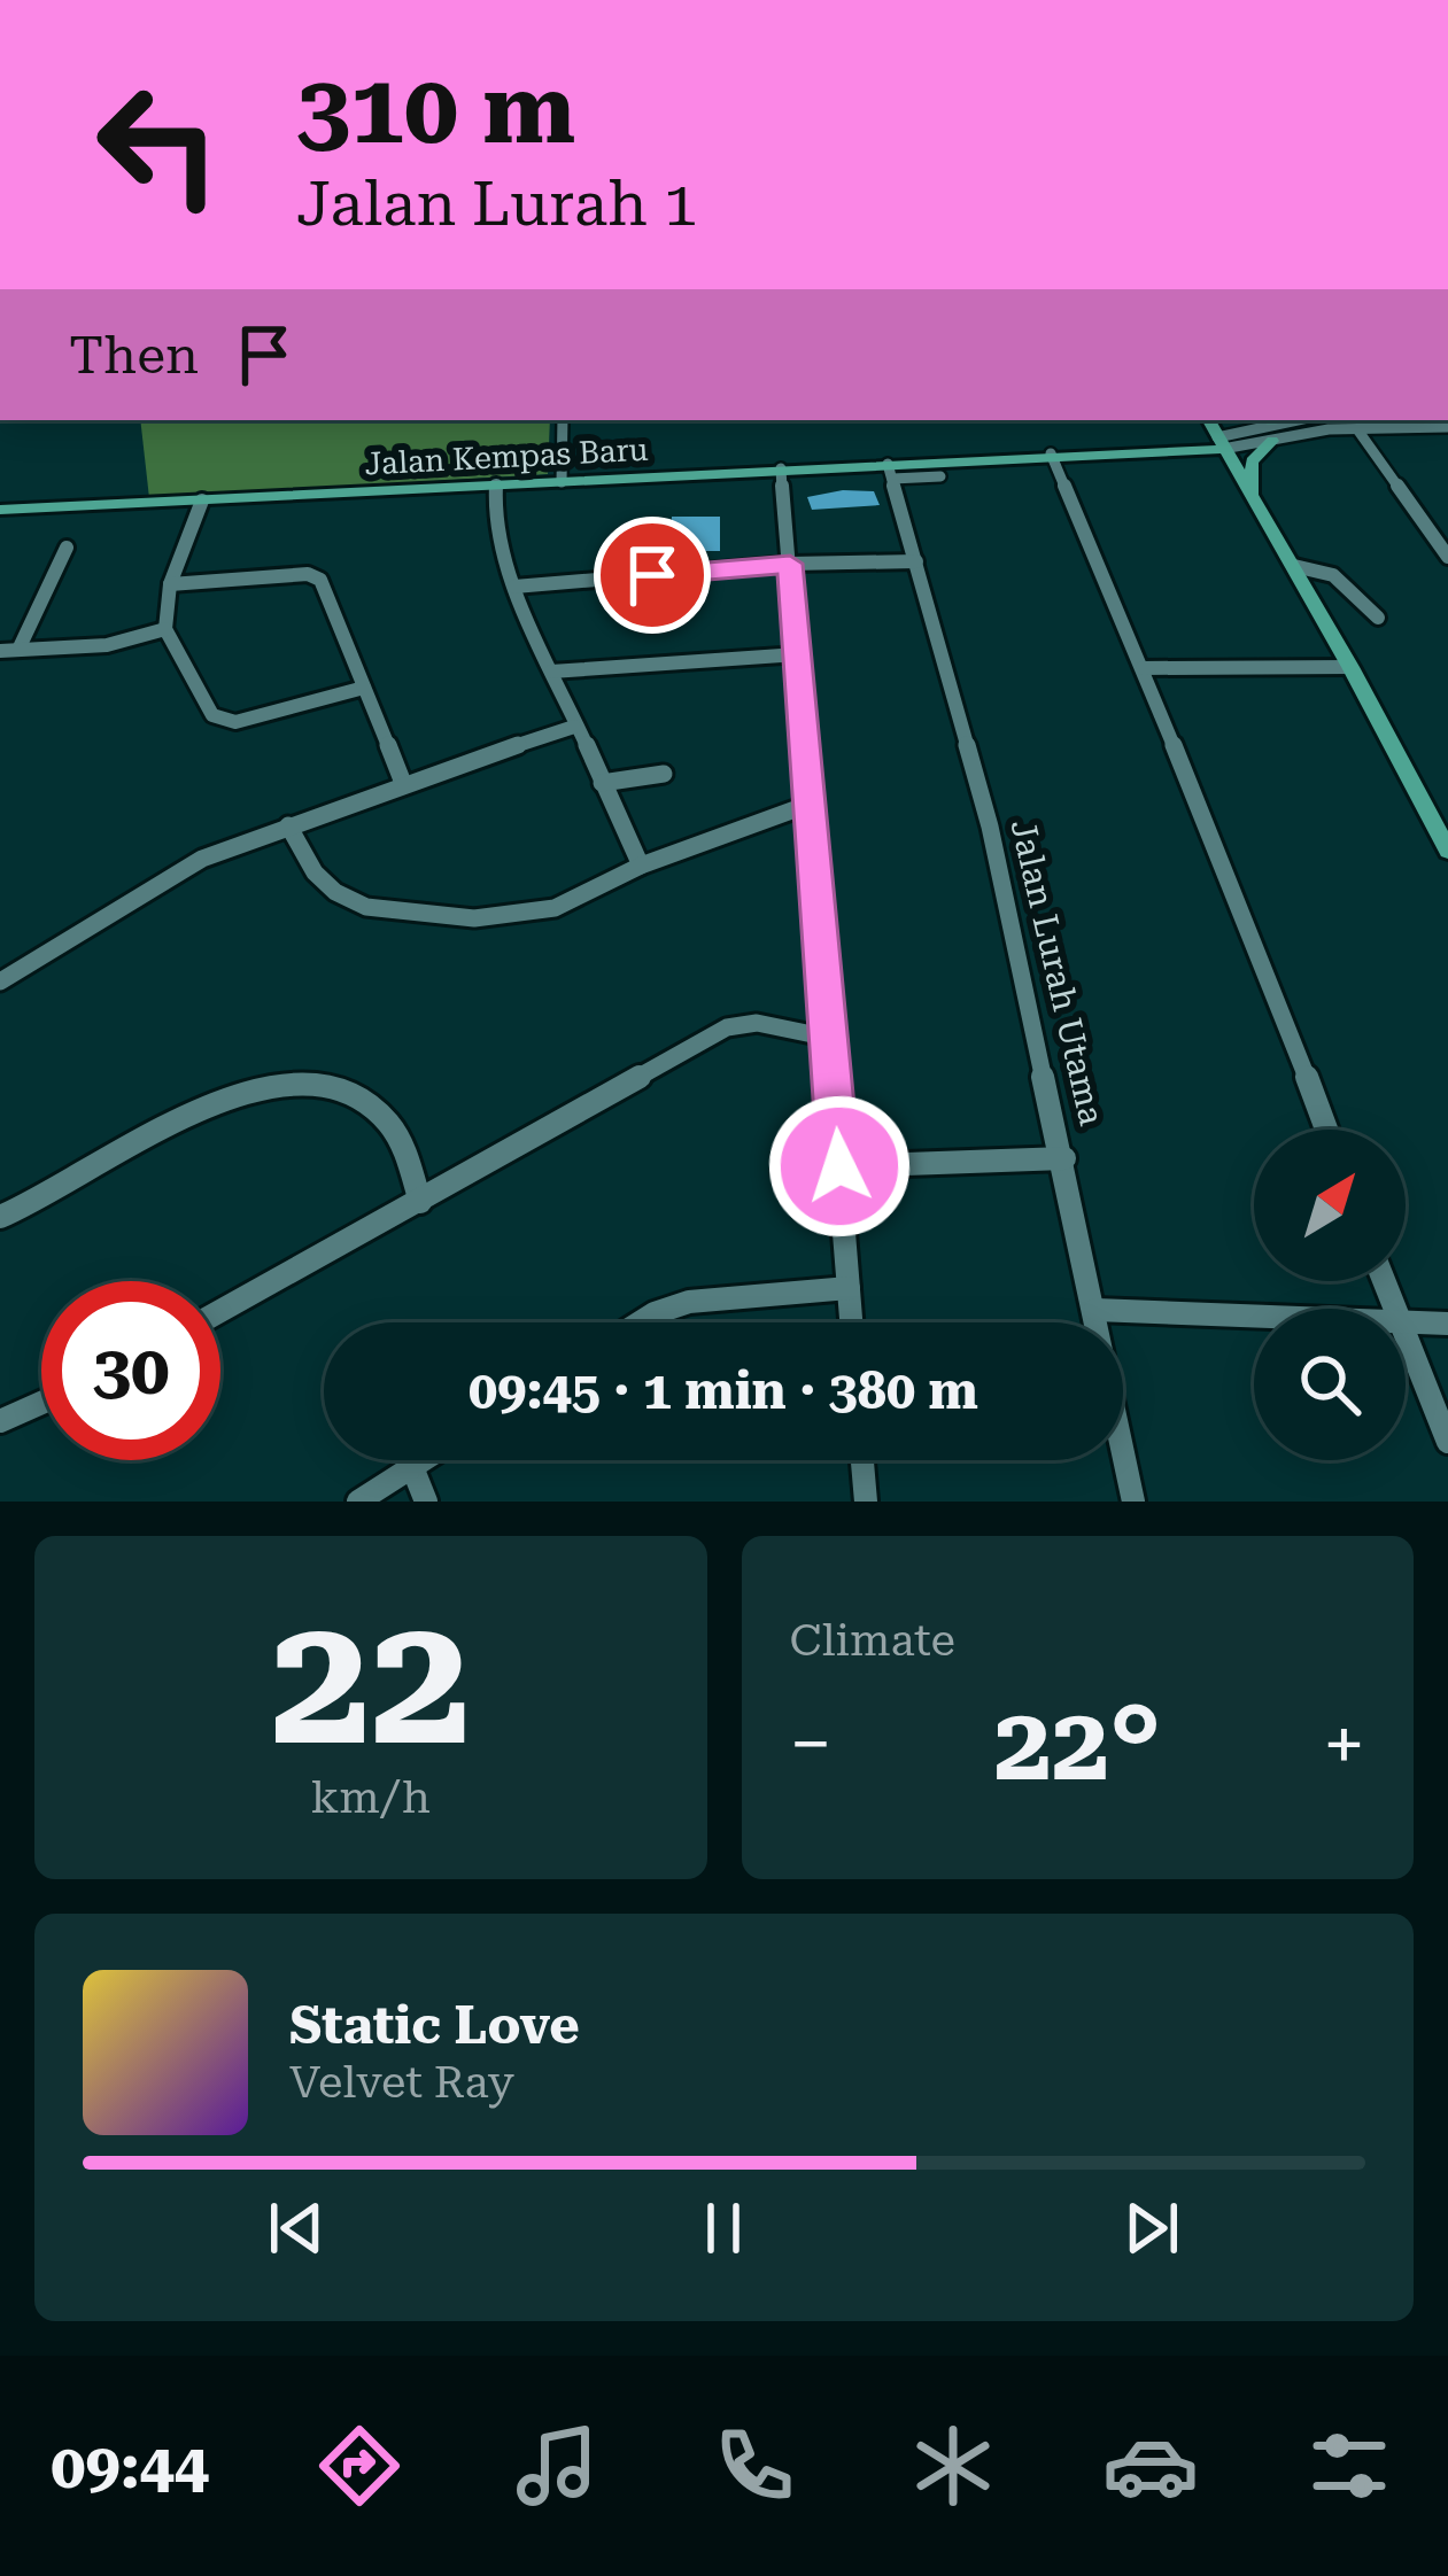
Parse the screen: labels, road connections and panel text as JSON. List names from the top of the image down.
{
  "streets": {
    "main road": ["Jalan Kempas Baru"],
    "street": ["Jalan Lurah Utama"]
  },
  "crossings": [
    ["Jalan Kempas Baru", "Jalan Lurah Utama"]
  ],
  "north": "top right",
  "page": {
    "turn": ["310 m", "Jalan Lurah 1"],
    "then": "Then",
    "limit": "30",
    "trip": "09:45 · 1 min · 380 m",
    "tile": [
      ["22", "km/h"],
      "Climate"
    ],
    "heat": ["−", "22°", "+"],
    "song": ["Static Love", "Velvet Ray"],
    "tabs": "09:44"
  }
}
